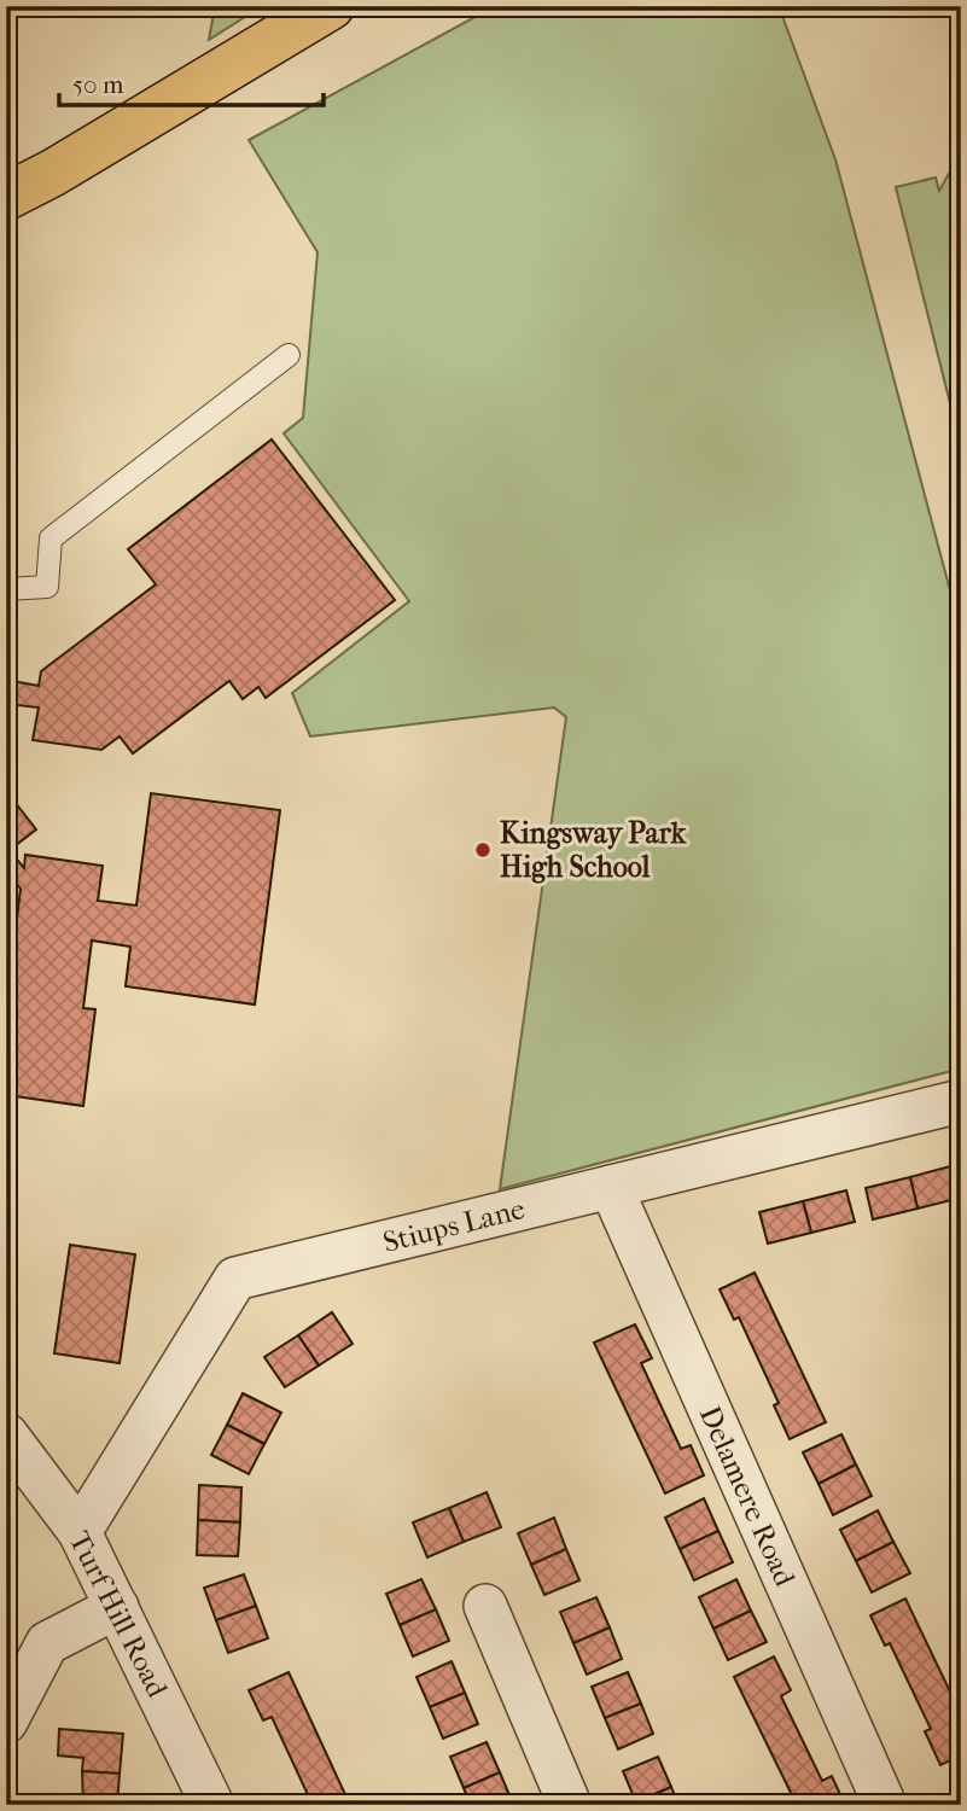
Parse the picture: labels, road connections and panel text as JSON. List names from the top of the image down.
{
  "streets": {
    "street": ["Stiups Lane", "Delamere Road", "Turf Hill Road"]
  },
  "crossings": [
    ["Stiups Lane", "Delamere Road"],
    ["Stiups Lane", "Turf Hill Road"]
  ],
  "places": ["Kingsway Park High School"],
  "scale_bar": "50 m"
}
